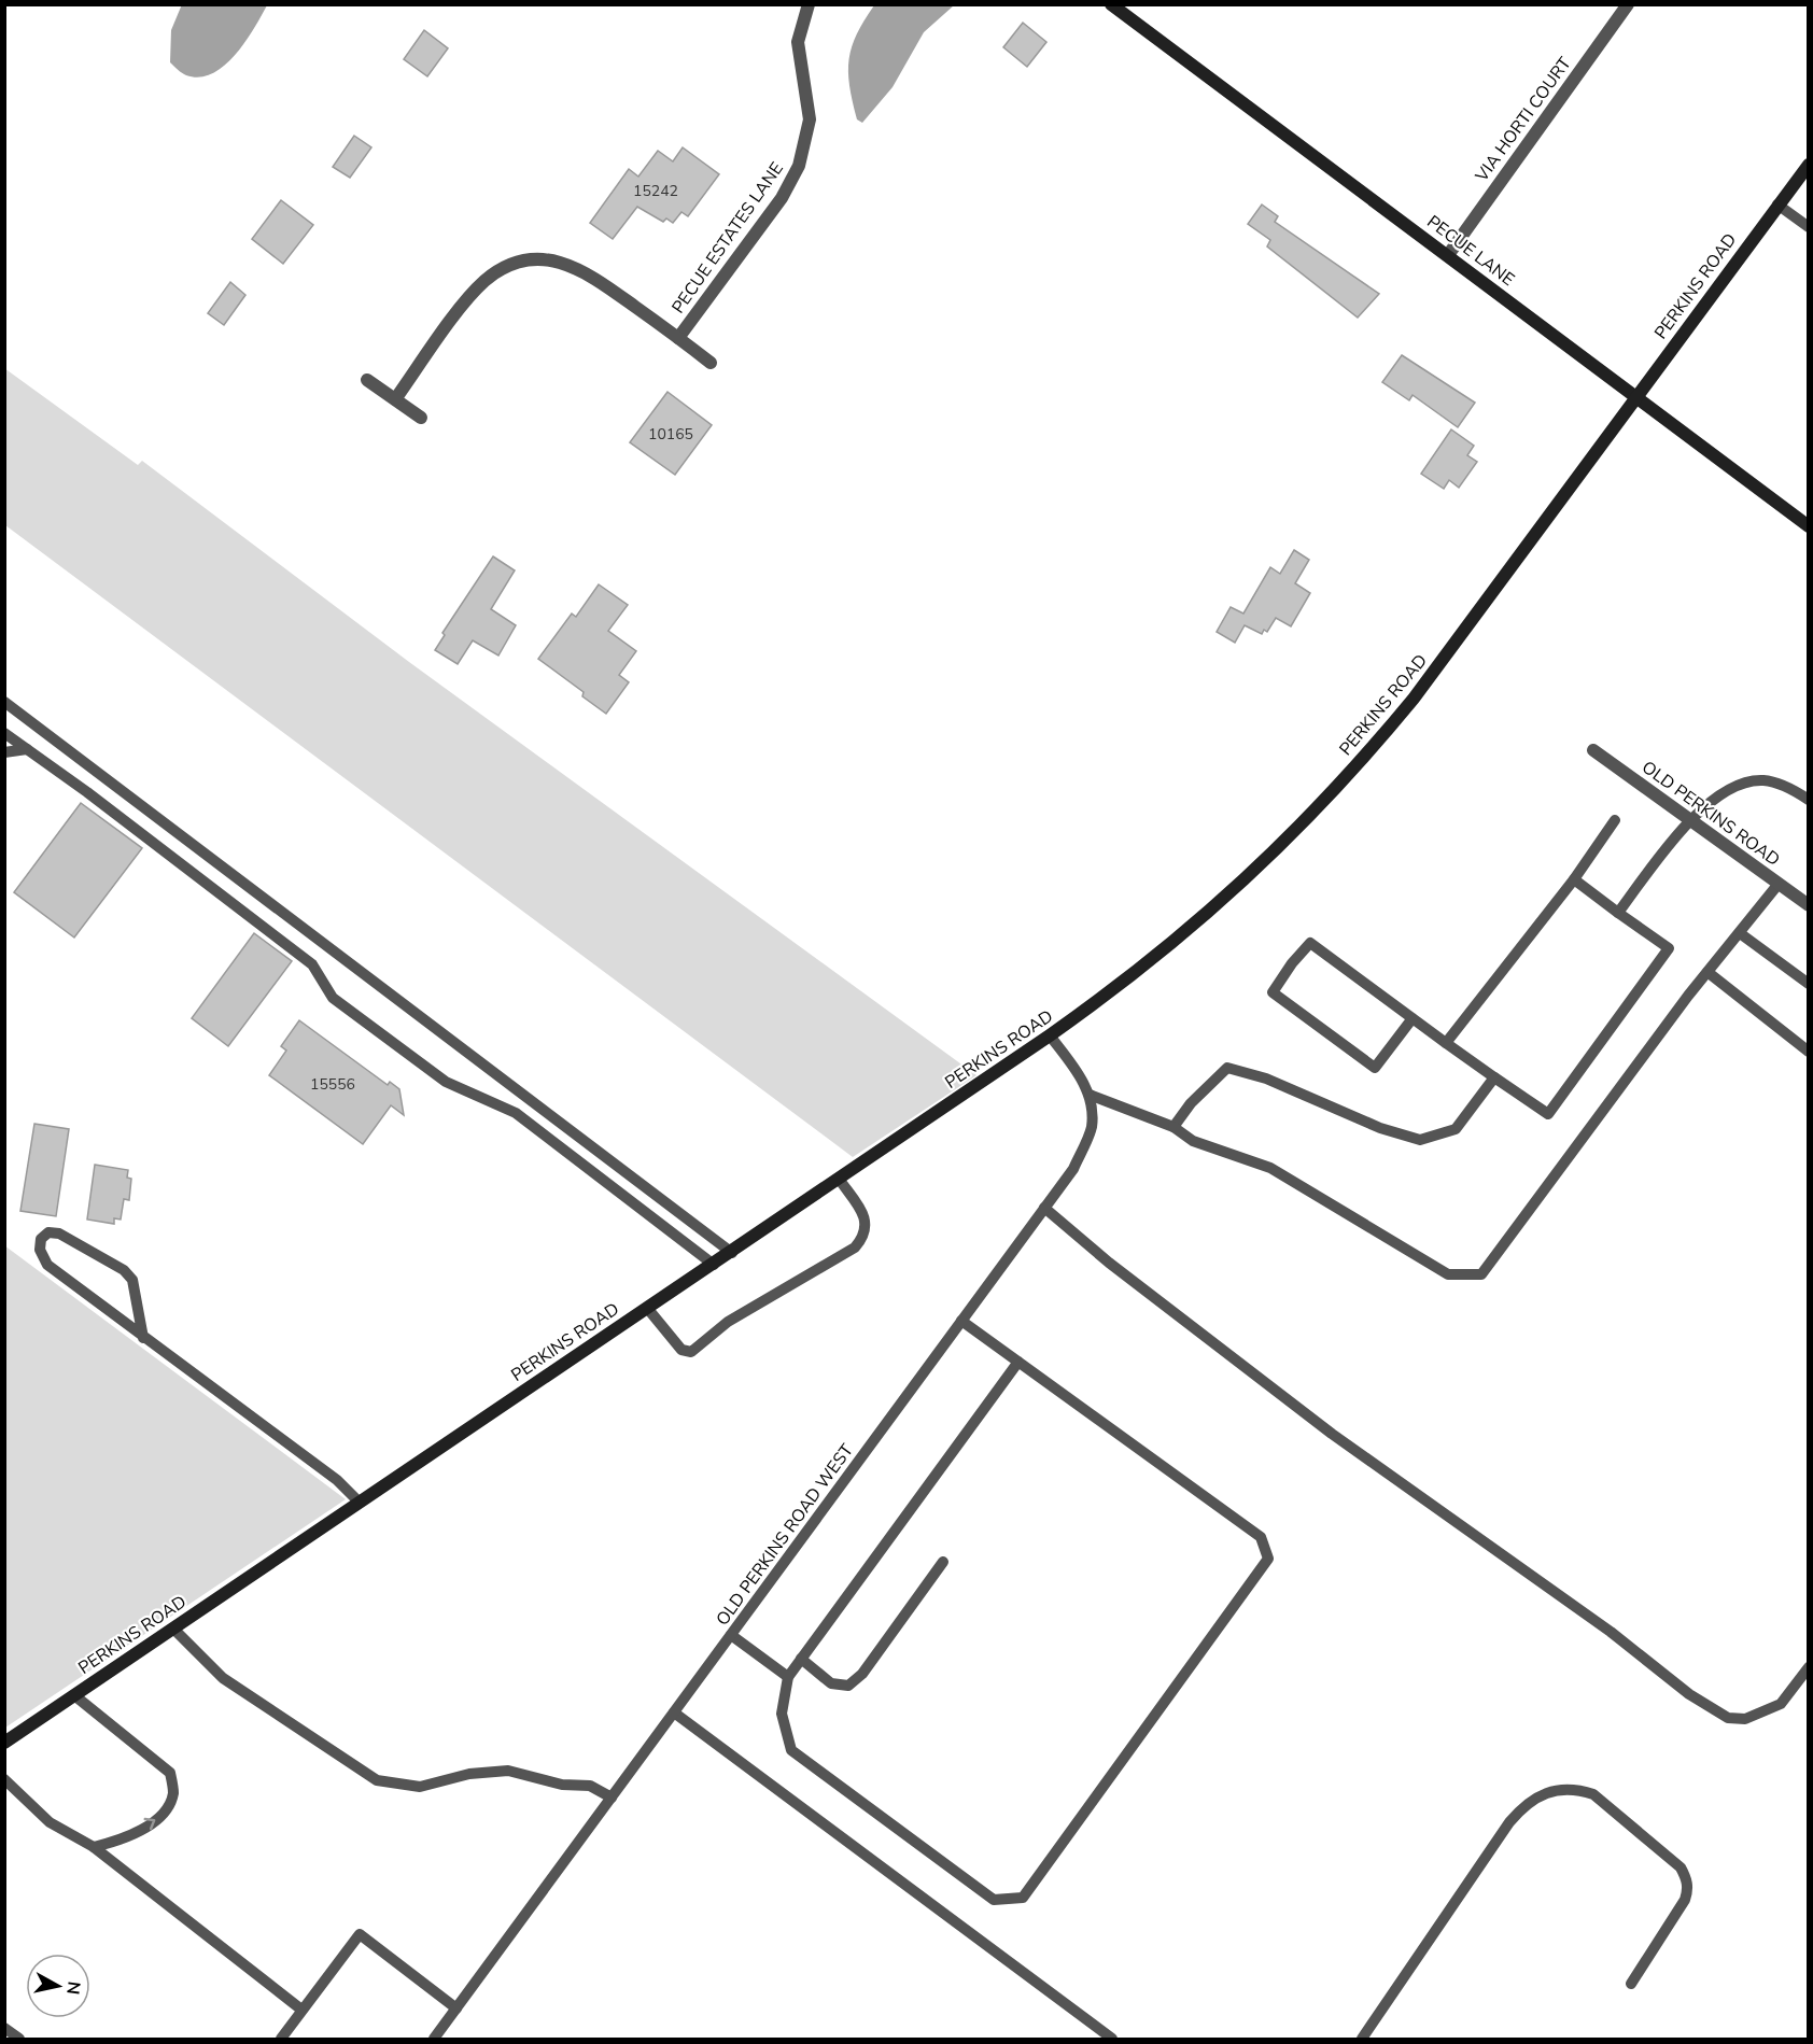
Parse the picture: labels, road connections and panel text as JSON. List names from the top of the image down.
{
  "streets": {
    "main road": ["PECUE LANE", "PERKINS ROAD"],
    "street": ["VIA HORTI COURT", "PECUE ESTATES LANE", "OLD PERKINS ROAD"],
    "lane": ["OLD PERKINS ROAD WEST"]
  },
  "crossings": [
    ["VIA HORTI COURT", "PECUE LANE"],
    ["PECUE LANE", "PERKINS ROAD"],
    ["PERKINS ROAD", "OLD PERKINS ROAD WEST"]
  ],
  "house_numbers": ["15242", "10165", "15556"],
  "north": "right"
}
